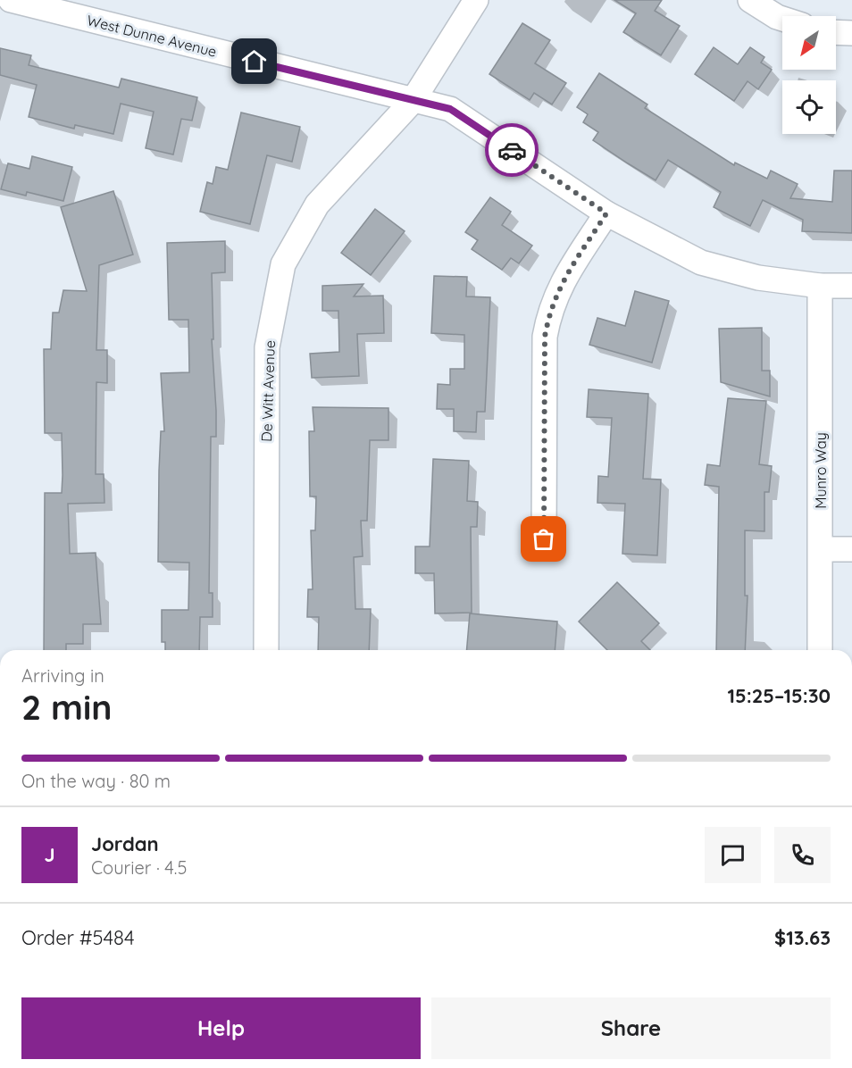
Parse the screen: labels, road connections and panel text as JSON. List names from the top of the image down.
{
  "streets": {
    "street": ["West Dunne Avenue", "De Witt Avenue", "Munro Way"]
  },
  "crossings": [
    ["West Dunne Avenue", "De Witt Avenue"],
    ["West Dunne Avenue", "Munro Way"]
  ],
  "north": "bottom left",
  "page": {
    "heading": ["2 min", "Arriving in", "15:25–15:30"],
    "panel": [
      "Jordan",
      "Courier · 4.5",
      "Order #5484",
      "$13.63"
    ],
    "bar": "On the way · 80 m",
    "round": "J",
    "buttons": ["Help", "Share"]
  }
}
